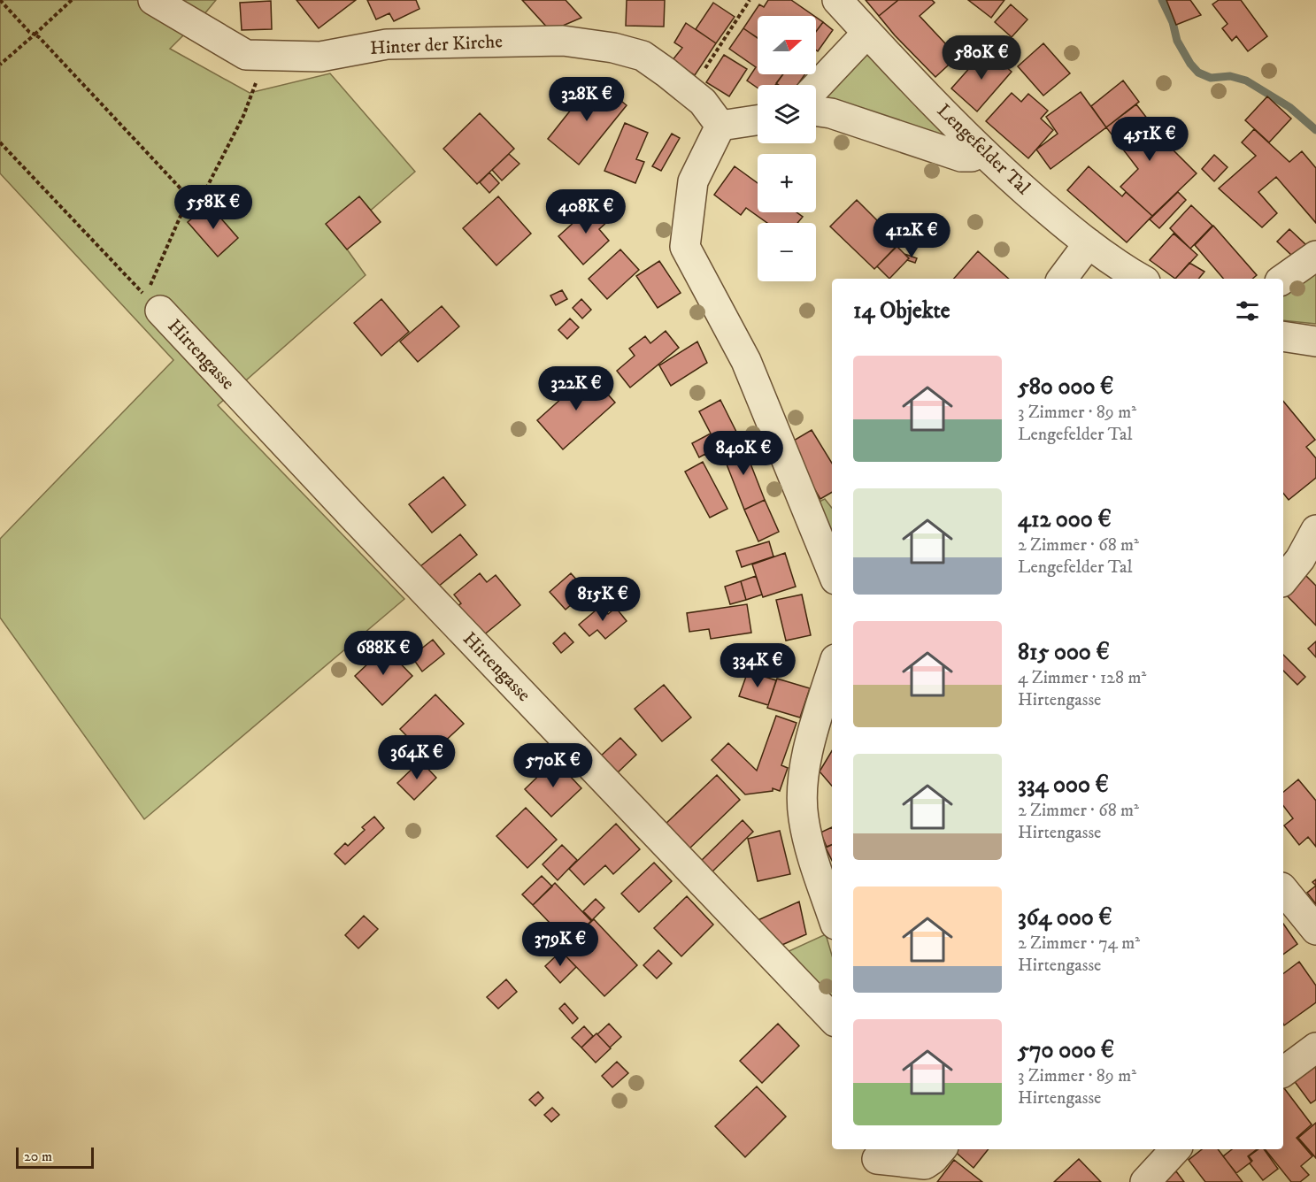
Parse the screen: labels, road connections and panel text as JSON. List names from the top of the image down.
{
  "streets": {
    "street": ["Hinter der Kirche", "Lengefelder Tal", "Hirtengasse"]
  },
  "scale_bar": "20 m",
  "north": "right",
  "page": {
    "map_buttons": ["+", "−"],
    "price": [
      "580K €",
      "328K €",
      "451K €",
      "558K €",
      "408K €",
      "412K €",
      "322K €",
      "840K €",
      "815K €",
      "688K €",
      "334K €",
      "364K €",
      "570K €",
      "379K €"
    ],
    "heading": "14 Objekte",
    "list": [
      {
        "name": "580 000 €",
        "note": "3 Zimmer · 89 m² · Lengefelder Tal"
      },
      {
        "name": "412 000 €",
        "note": "2 Zimmer · 68 m² · Lengefelder Tal"
      },
      {
        "name": "815 000 €",
        "note": "4 Zimmer · 128 m² · Hirtengasse"
      },
      {
        "name": "334 000 €",
        "note": "2 Zimmer · 68 m² · Hirtengasse"
      },
      {
        "name": "364 000 €",
        "note": "2 Zimmer · 74 m² · Hirtengasse"
      },
      {
        "name": "570 000 €",
        "note": "3 Zimmer · 89 m² · Hirtengasse"
      }
    ],
    "scale": "20 m"
  }
}
